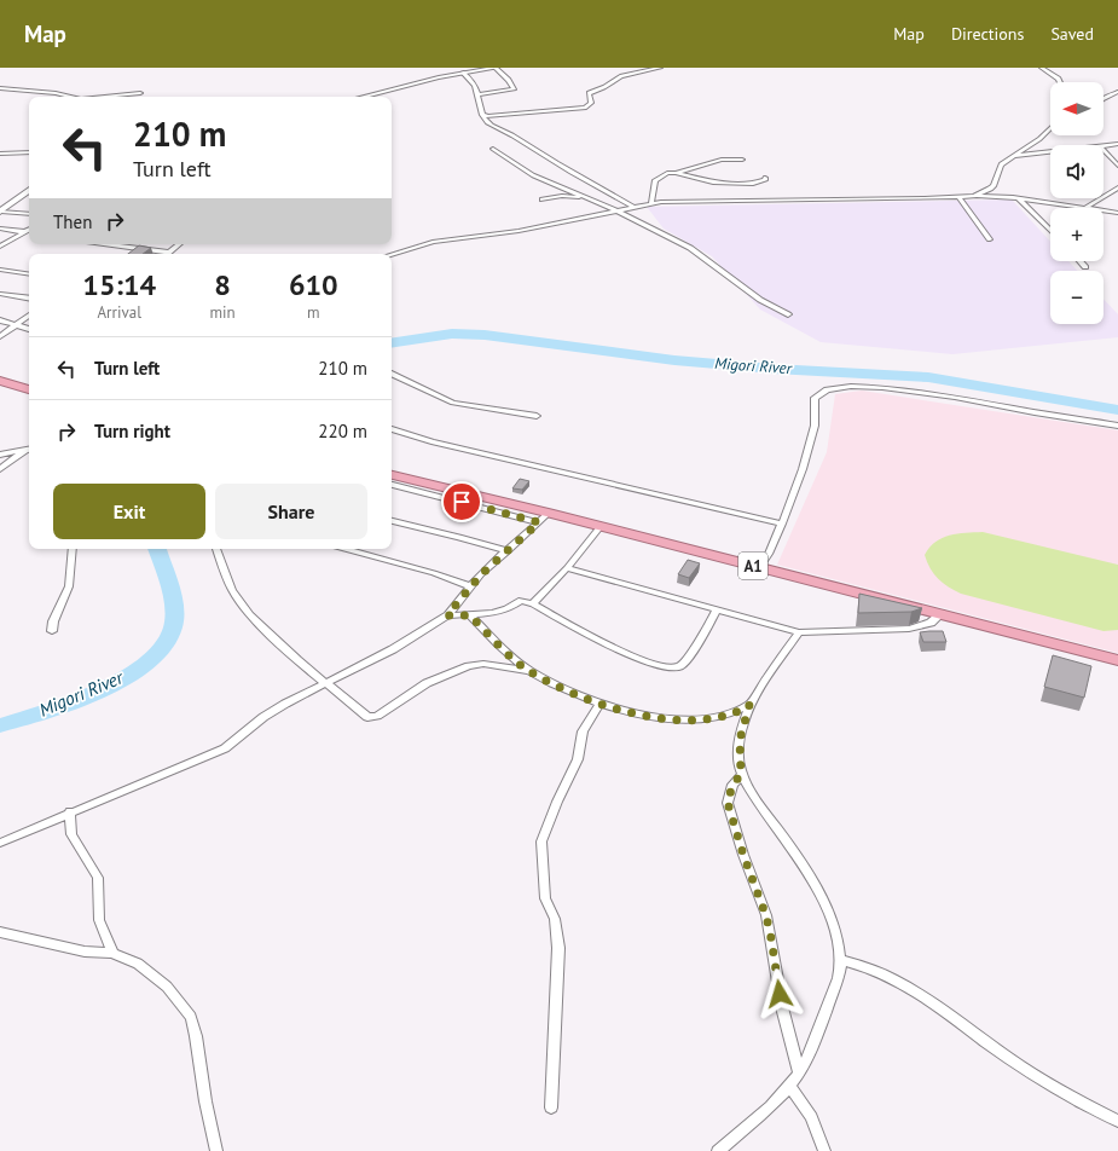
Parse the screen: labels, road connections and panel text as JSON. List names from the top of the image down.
{
  "streets": {
    "highway": ["A1"]
  },
  "water": ["Migori River"],
  "north": "left",
  "page": {
    "header": "Map",
    "nav": ["Map", "Directions", "Saved"],
    "map_buttons": ["+", "−"],
    "turn": ["210 m", "Turn left"],
    "then": "Then",
    "eta": [
      "15:14",
      "Arrival",
      "8",
      "min",
      "610",
      "m"
    ],
    "list": [
      {
        "name": "Turn left",
        "value": "210 m"
      },
      {
        "name": "Turn right",
        "value": "220 m"
      }
    ],
    "buttons": ["Exit", "Share"]
  }
}
